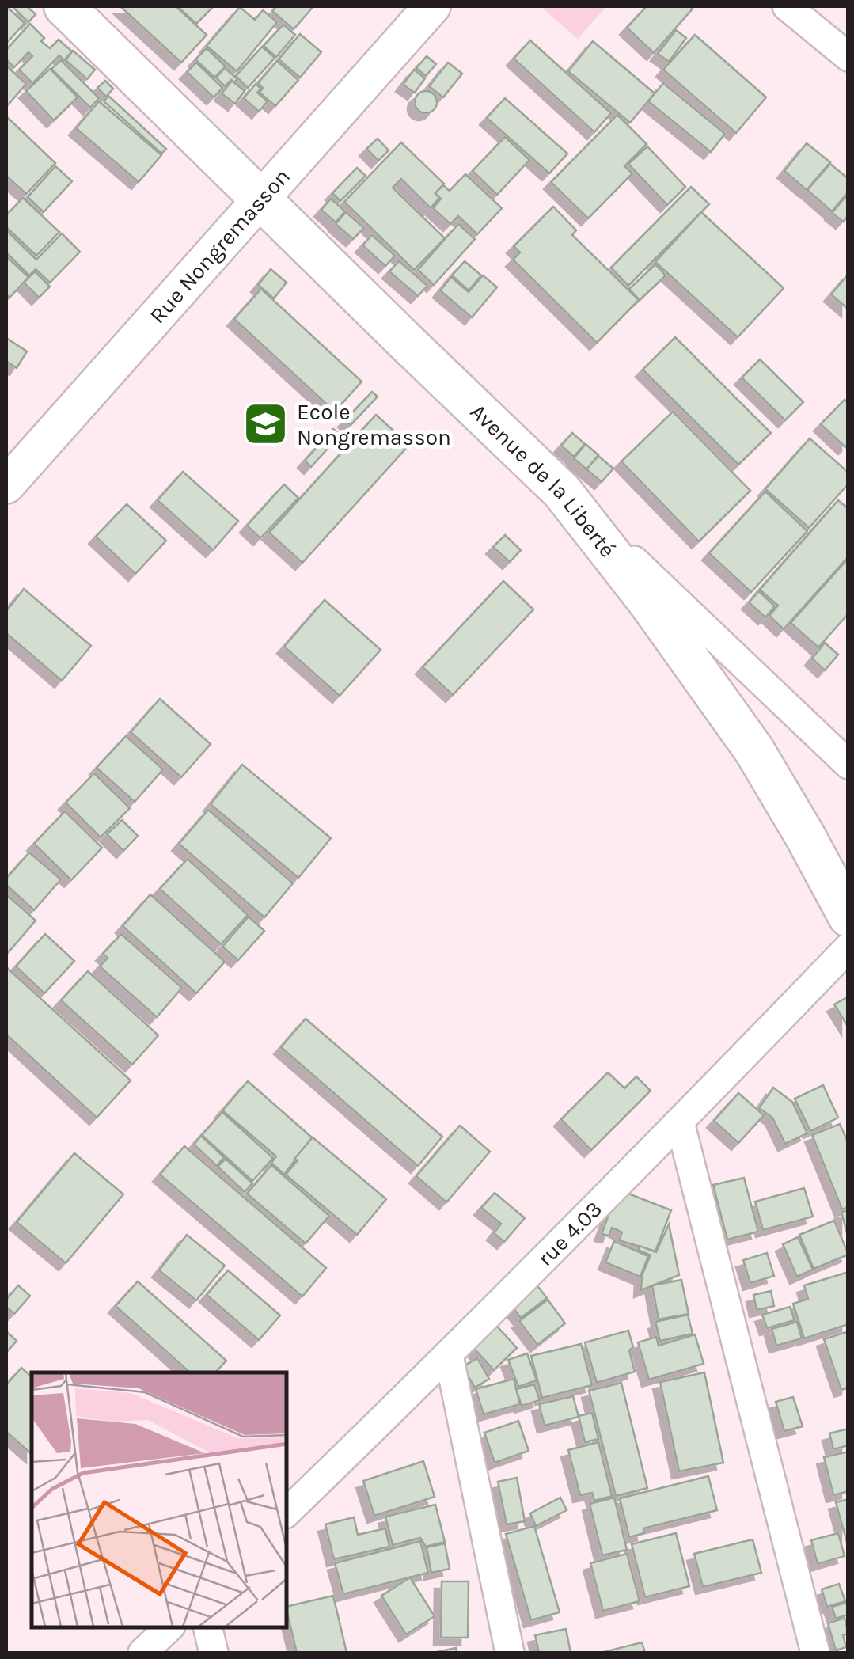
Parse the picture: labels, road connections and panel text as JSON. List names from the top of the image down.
{
  "streets": {
    "main road": ["Avenue de la Liberté"],
    "street": ["Rue Nongremasson", "rue 4.03"]
  },
  "crossings": [
    ["Rue Nongremasson", "Avenue de la Liberté"]
  ],
  "places": {
    "school or university": ["Ecole Nongremasson"]
  }
}
